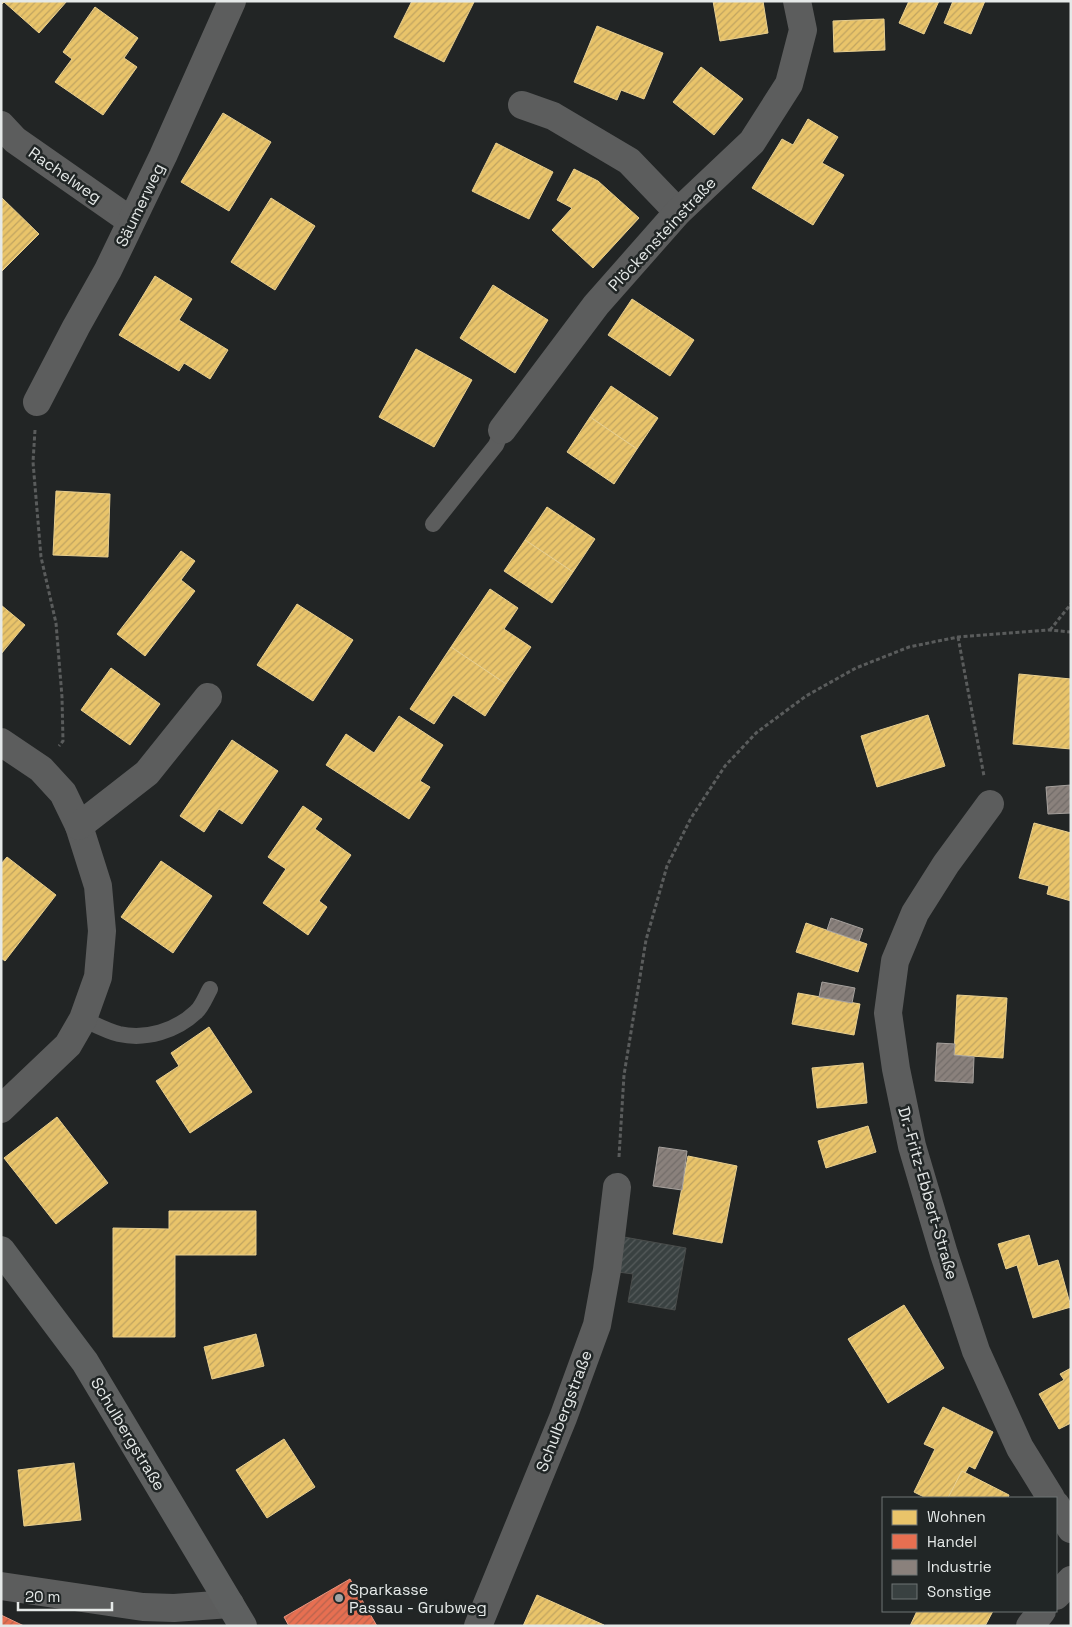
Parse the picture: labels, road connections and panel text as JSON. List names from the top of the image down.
{
  "streets": {
    "street": [
      "Rachelweg",
      "Säumerweg",
      "Plöckensteinstraße",
      "Dr.-Fritz-Ebbert-Straße",
      "Schulbergstraße"
    ]
  },
  "crossings": [
    ["Rachelweg", "Säumerweg"]
  ],
  "places": ["Sparkasse Passau - Grubweg"],
  "legend": [
    "Wohnen",
    "Handel",
    "Industrie",
    "Sonstige"
  ],
  "scale_bar": "20 m"
}
